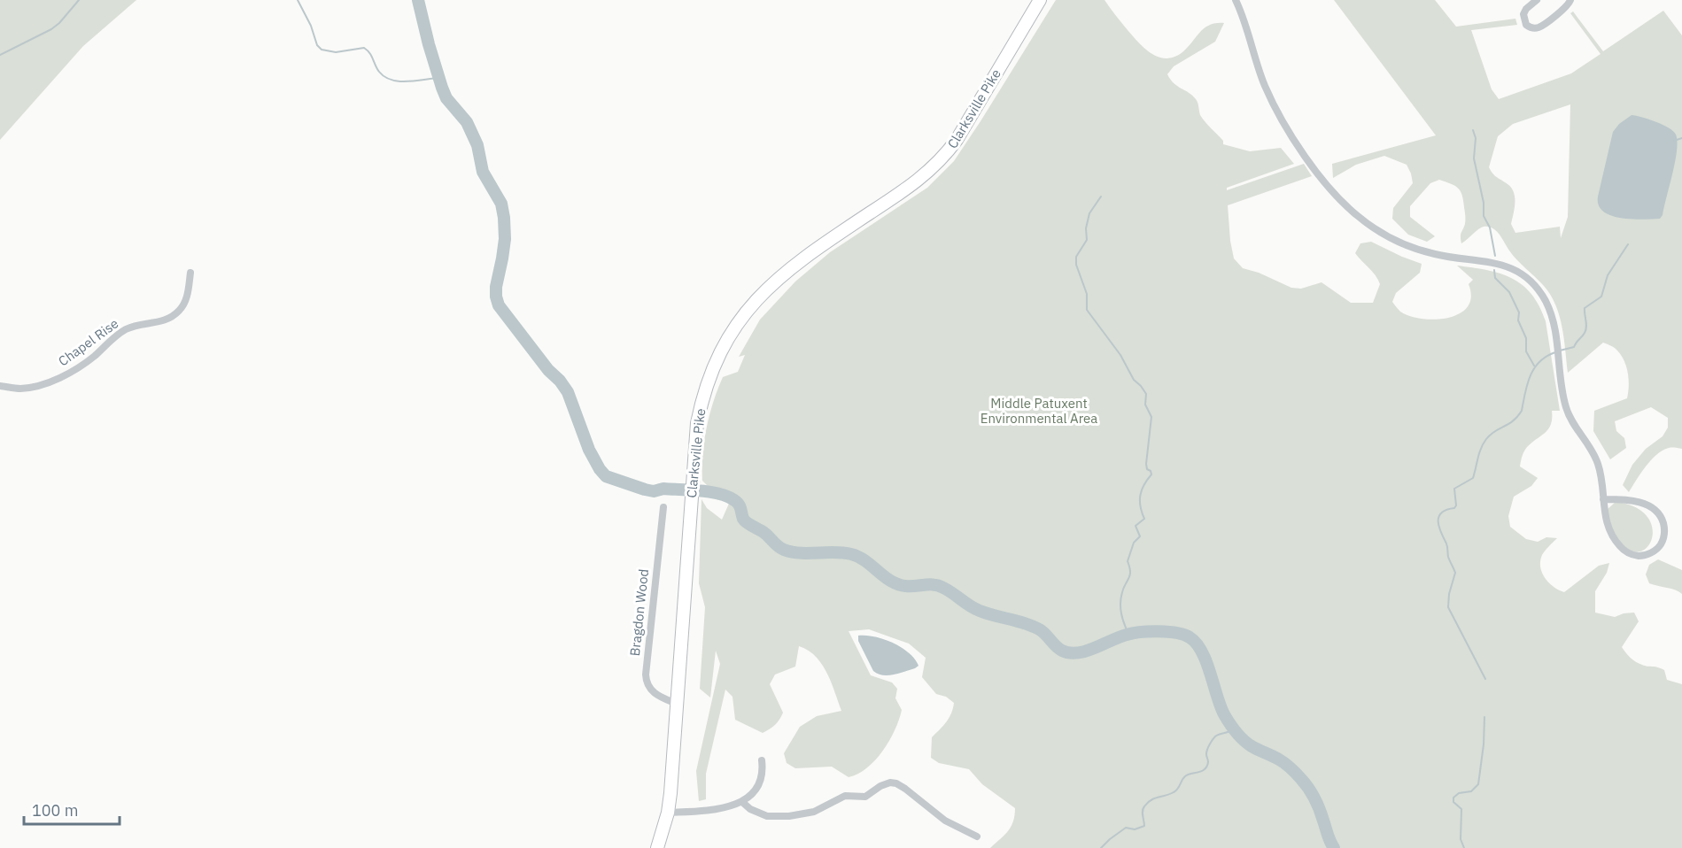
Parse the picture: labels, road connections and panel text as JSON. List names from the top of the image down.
{
  "streets": {
    "main road": ["Clarksville Pike"],
    "street": ["Chapel Rise", "Bragdon Wood"]
  },
  "crossings": [
    ["Clarksville Pike", "Bragdon Wood"]
  ],
  "parks": ["Middle Patuxent Environmental Area"],
  "scale_bar": "100 m"
}
